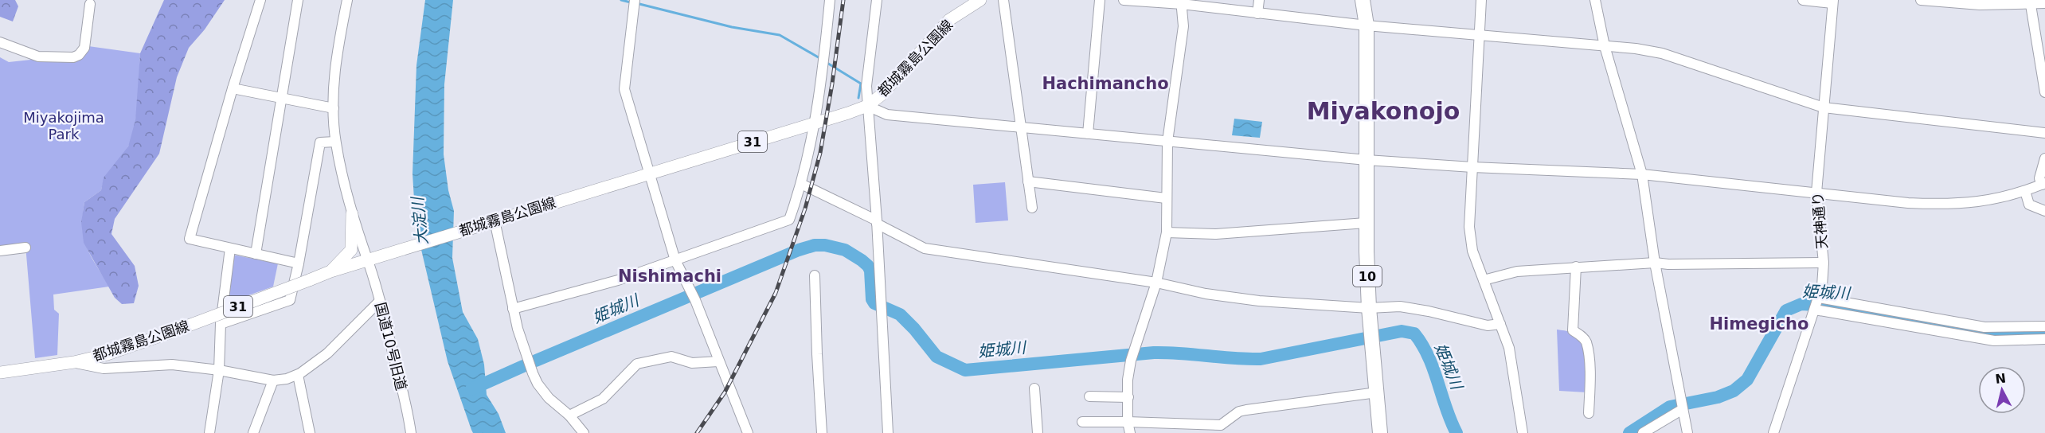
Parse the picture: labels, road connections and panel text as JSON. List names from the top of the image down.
{
  "streets": {
    "highway": ["10"],
    "main road": ["都城霧島公園線", "31"],
    "street": ["天神通り", "国道10号旧道"]
  },
  "crossings": [
    ["都城霧島公園線", "国道10号旧道"]
  ],
  "districts": [
    "Hachimancho",
    "Miyakonojo",
    "Nishimachi",
    "Himegicho"
  ],
  "water": ["大淀川", "姫城川"],
  "parks": ["Miyakojima Park"],
  "north": "top"
}
